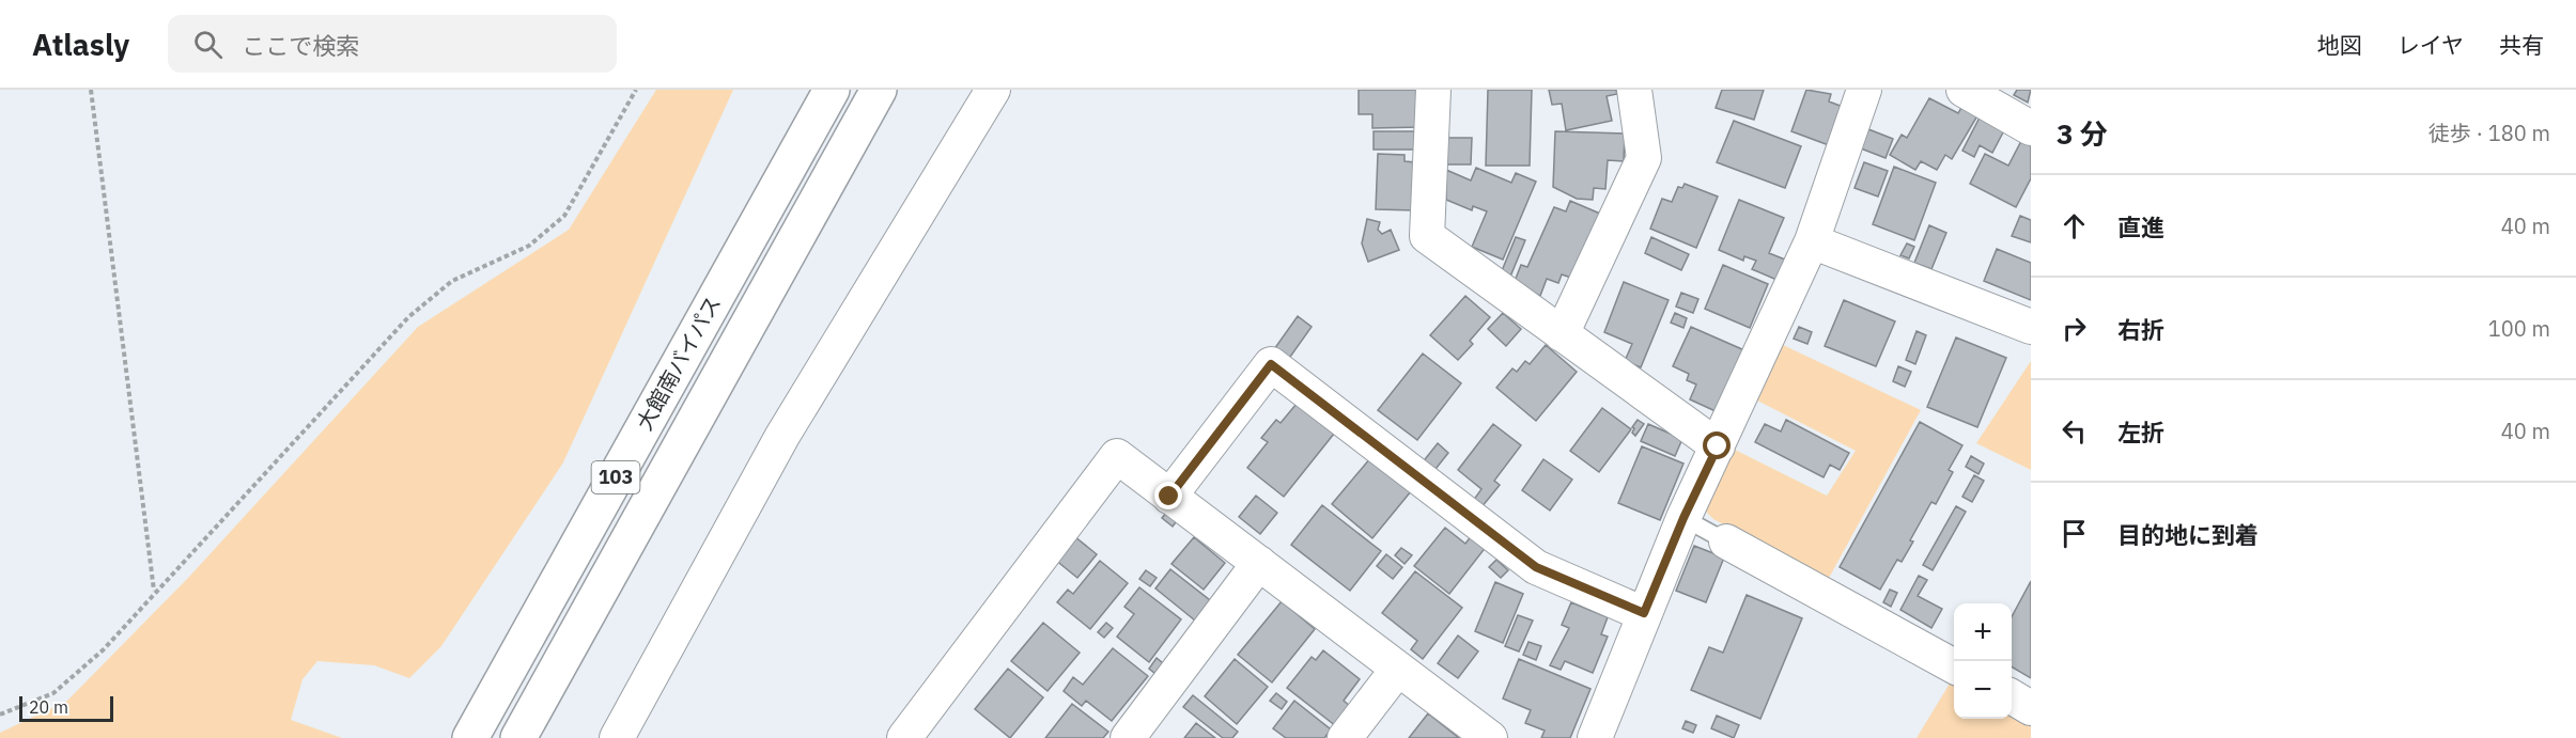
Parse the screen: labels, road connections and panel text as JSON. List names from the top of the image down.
{
  "streets": {
    "highway": ["大館南バイパス", "103"]
  },
  "scale_bar": "20 m",
  "page": {
    "header": "Atlasly",
    "search": "ここで検索",
    "nav": ["地図", "レイヤ", "共有"],
    "heading": ["3 分", "徒歩 · 180 m"],
    "list": [
      ["直進", "40 m"],
      ["右折", "100 m"],
      ["左折", "40 m"],
      "目的地に到着"
    ],
    "map_buttons": ["+", "−"],
    "scale": "20 m"
  }
}
